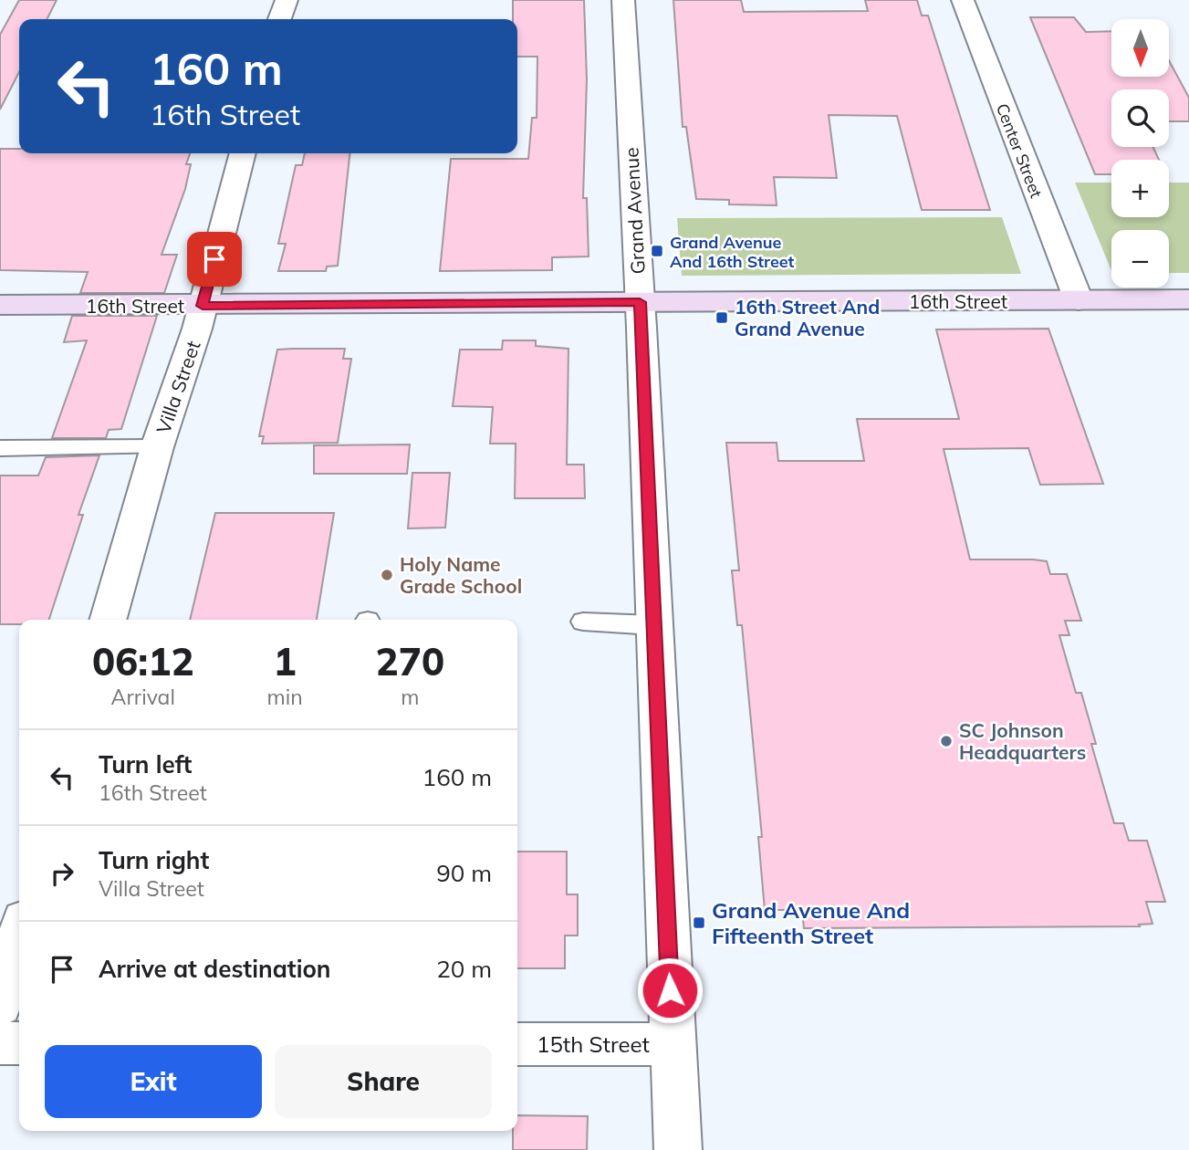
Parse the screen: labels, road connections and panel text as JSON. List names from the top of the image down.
{
  "streets": {
    "street": [
      "Center Street",
      "Grand Avenue",
      "16th Street",
      "Villa Street",
      "15th Street"
    ]
  },
  "crossings": [
    ["Center Street", "16th Street"],
    ["Grand Avenue", "16th Street"],
    ["Grand Avenue", "15th Street"],
    ["16th Street", "Villa Street"]
  ],
  "places": {
    "transit": ["Grand Avenue And 16th Street", "16th Street And Grand Avenue", "Grand Avenue And Fifteenth Street"],
    "other": ["Holy Name Grade School", "SC Johnson Headquarters"]
  },
  "north": "bottom",
  "page": {
    "map_buttons": ["+", "−"],
    "turn": ["160 m", "16th Street"],
    "eta": [
      "06:12",
      "Arrival",
      "1",
      "min",
      "270",
      "m"
    ],
    "list": [
      {
        "name": "Turn left",
        "note": "16th Street",
        "value": "160 m"
      },
      {
        "name": "Turn right",
        "note": "Villa Street",
        "value": "90 m"
      },
      {
        "name": "Arrive at destination",
        "value": "20 m"
      }
    ],
    "buttons": ["Exit", "Share"]
  }
}
